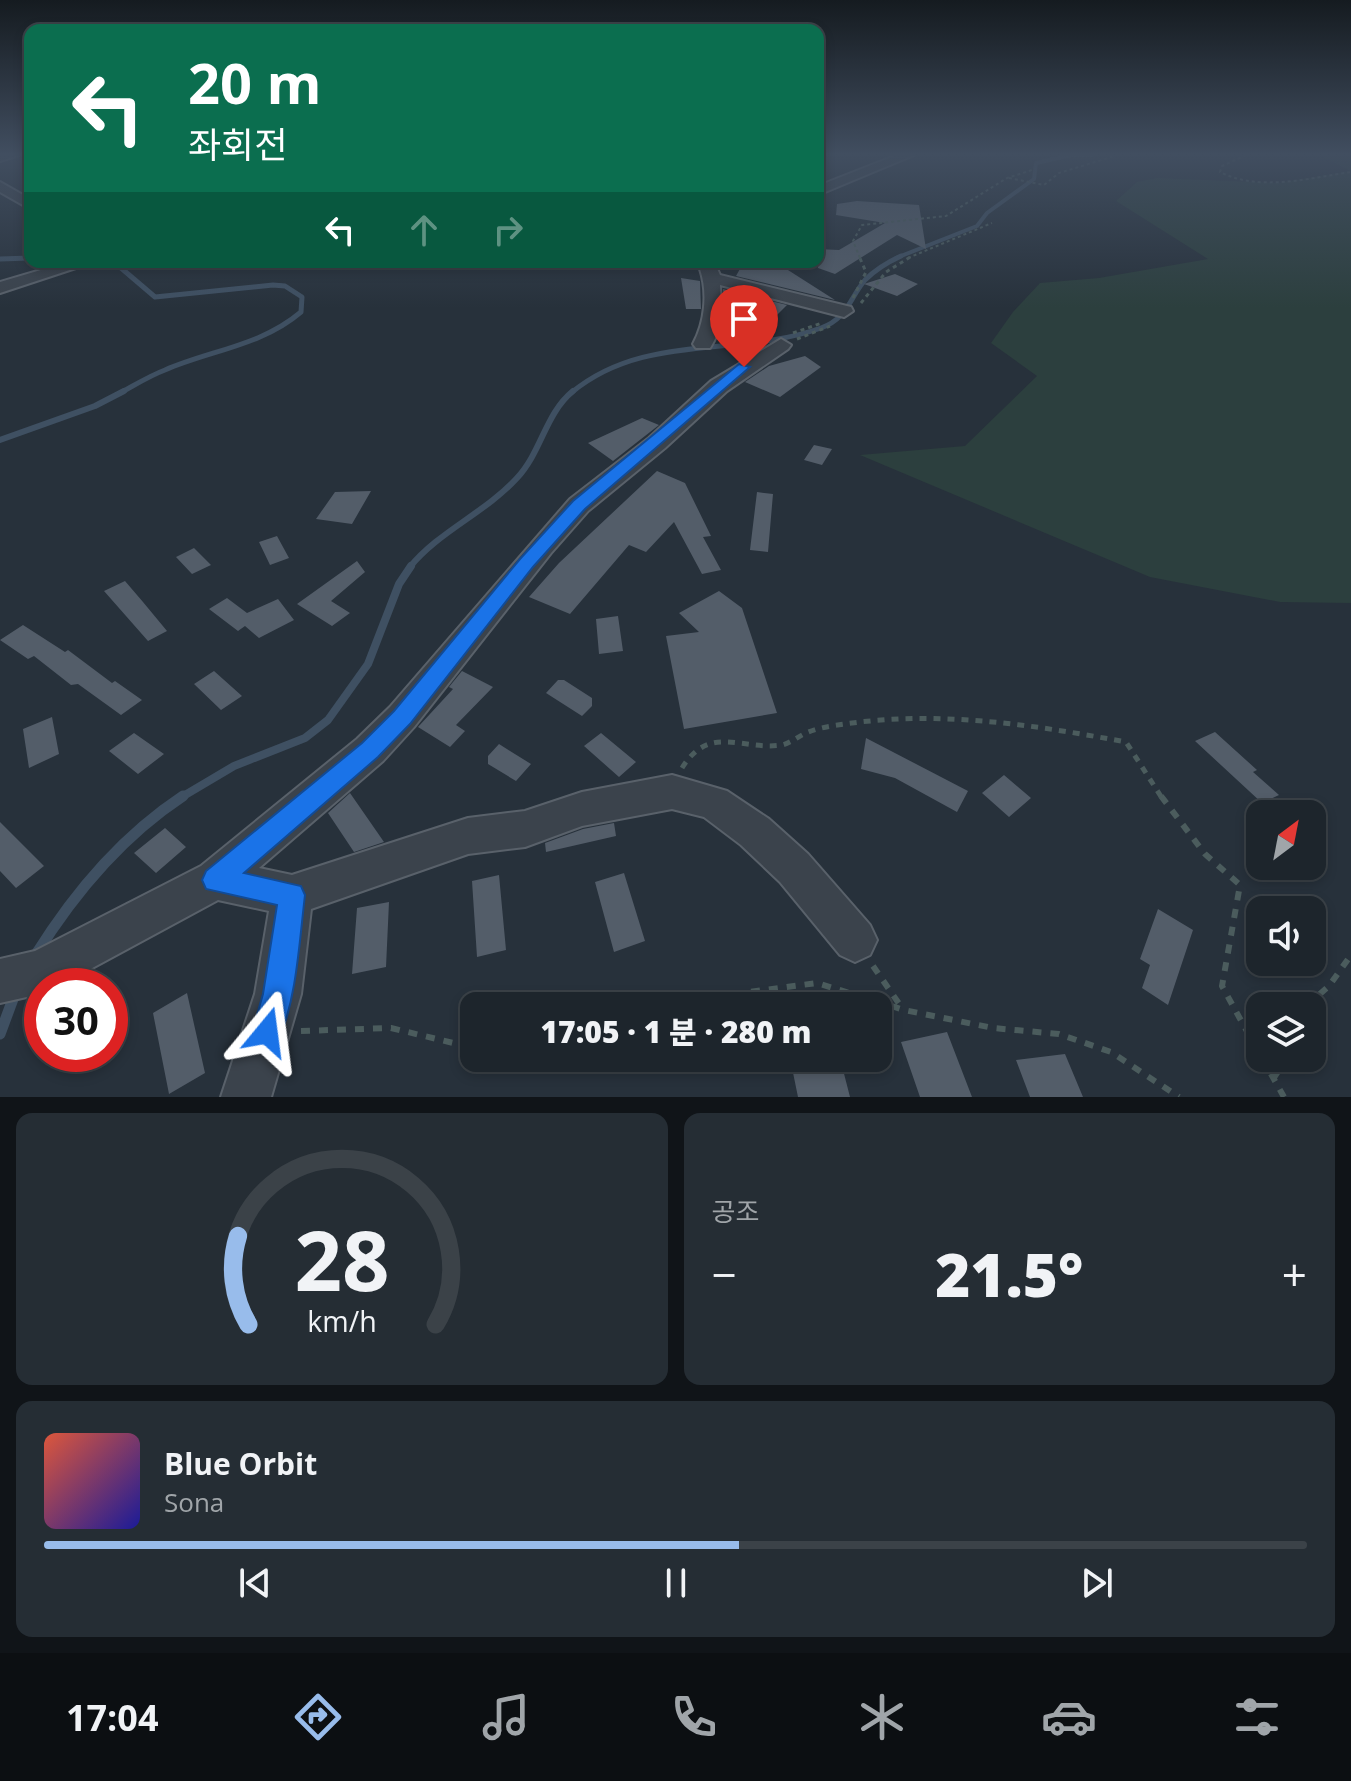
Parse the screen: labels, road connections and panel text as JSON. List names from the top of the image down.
{
  "north": "top right",
  "page": {
    "turn": ["20 m", "좌회전"],
    "limit": "30",
    "trip": "17:05 · 1 분 · 280 m",
    "tile": "공조",
    "heat": ["−", "21.5°", "+"],
    "song": ["Blue Orbit", "Sona"],
    "tabs": "17:04",
    "gauge": ["28", "km/h"]
  }
}
